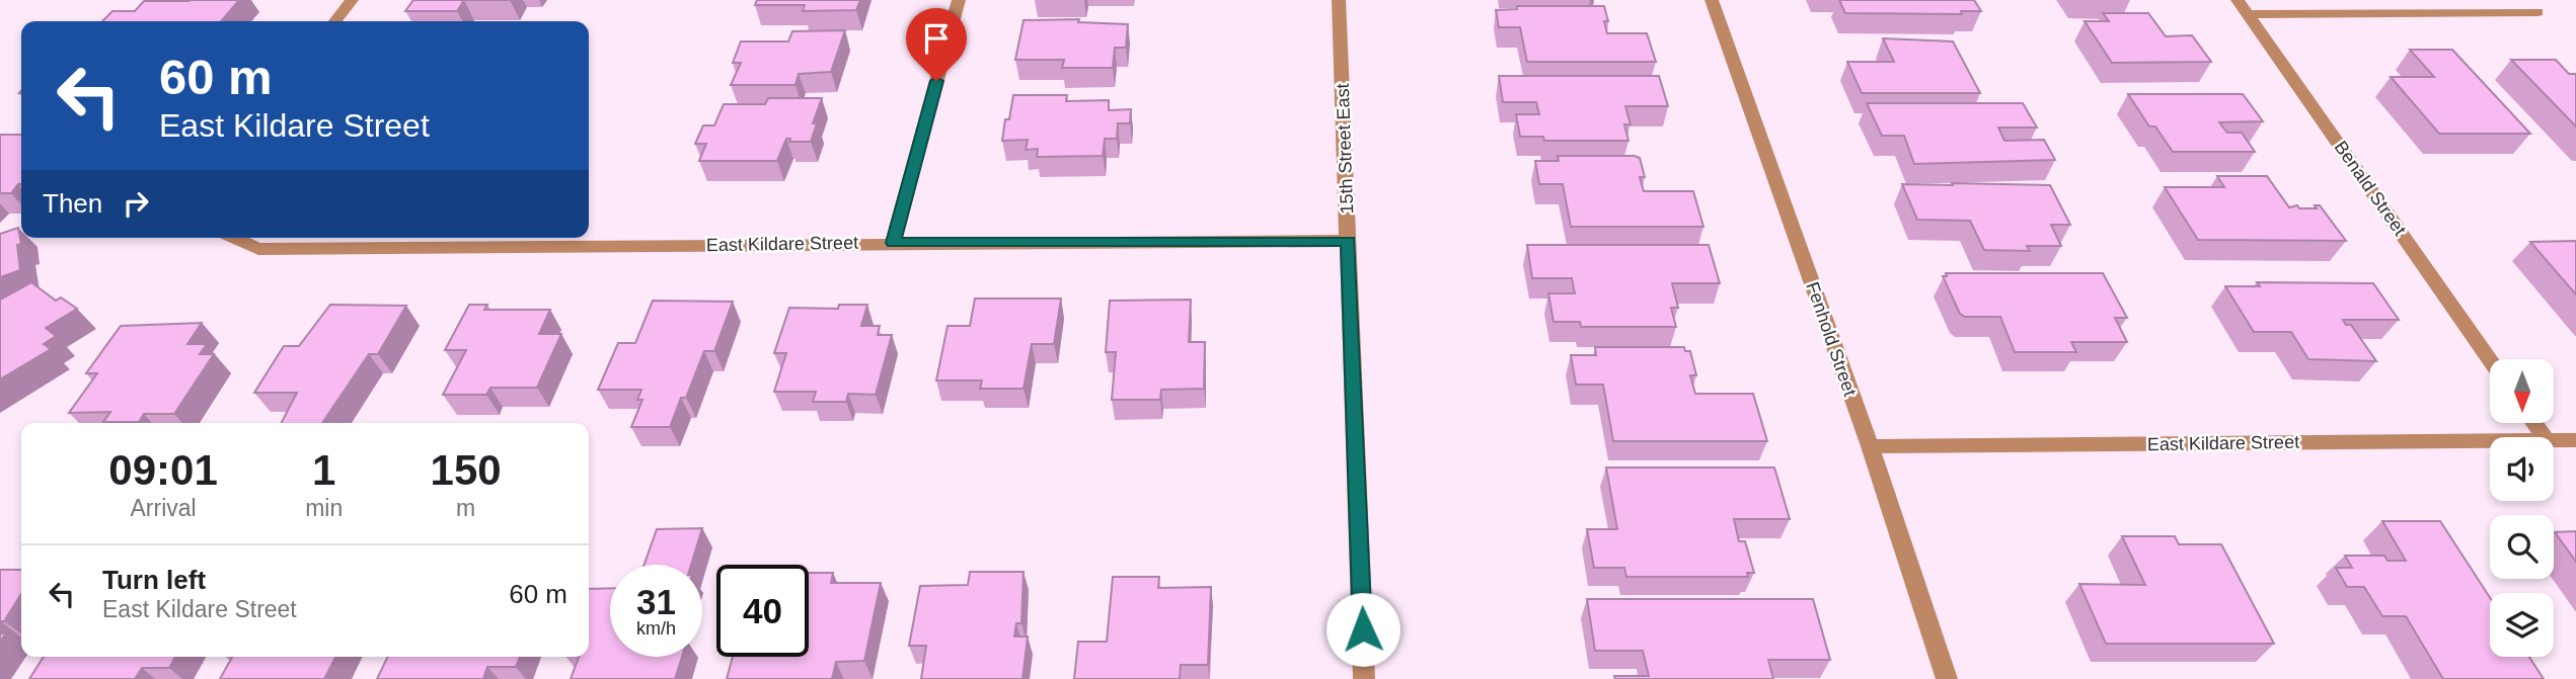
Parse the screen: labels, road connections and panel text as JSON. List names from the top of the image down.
{
  "streets": {
    "street": [
      "15th Street East",
      "Benald Street",
      "East Kildare Street",
      "Fenhold Street"
    ]
  },
  "crossings": [
    ["15th Street East", "East Kildare Street"],
    ["East Kildare Street", "Fenhold Street"]
  ],
  "north": "bottom",
  "page": {
    "turn": ["60 m", "East Kildare Street"],
    "then": "Then",
    "eta": [
      "09:01",
      "Arrival",
      "1",
      "min",
      "150",
      "m"
    ],
    "list": [
      {
        "name": "Turn left",
        "note": "East Kildare Street",
        "value": "60 m"
      }
    ],
    "speed": "31 km/h",
    "limit": "40"
  }
}
